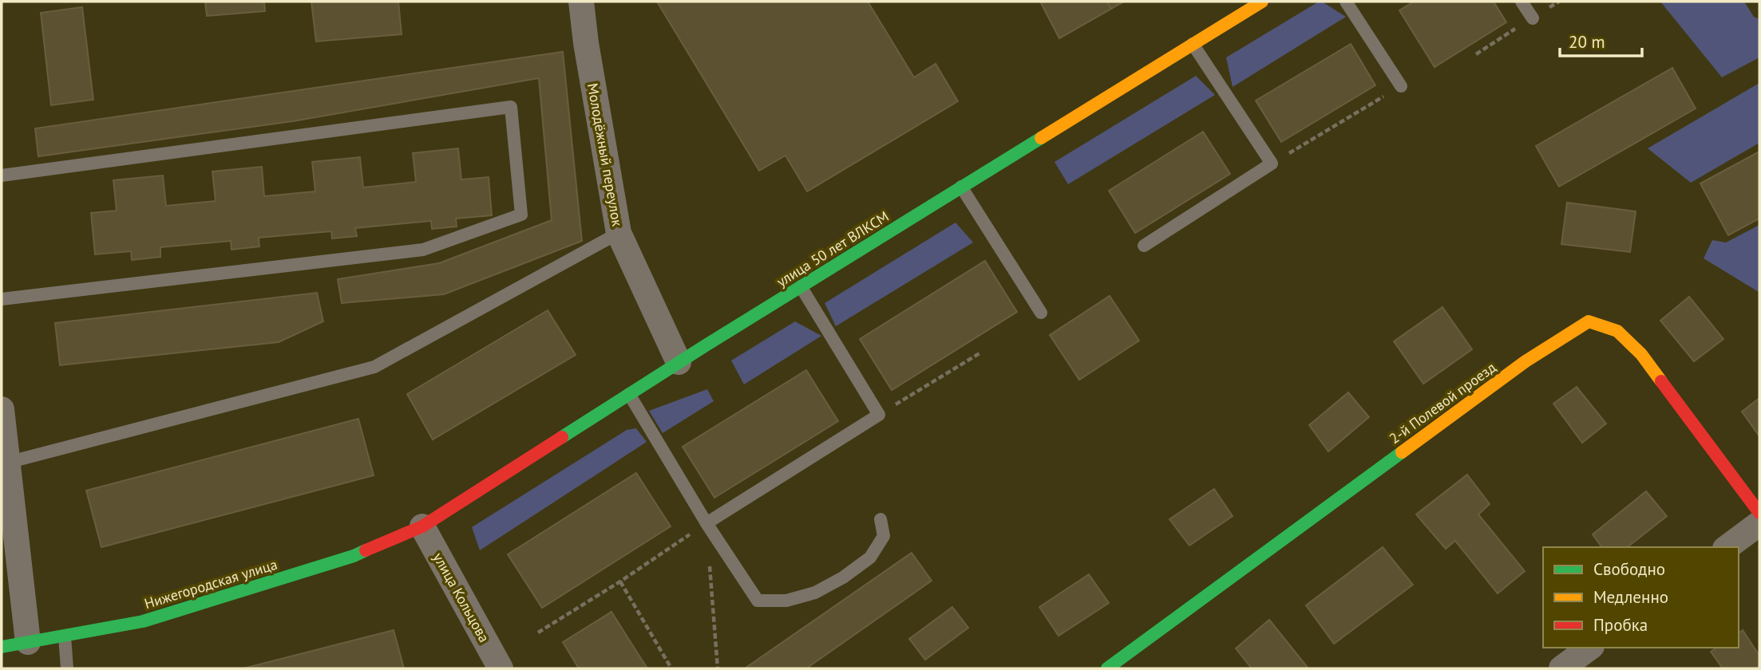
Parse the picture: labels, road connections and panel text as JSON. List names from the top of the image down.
{
  "streets": {
    "street": [
      "Молодёжный переулок",
      "улица 50 лет ВЛКСМ",
      "2-й Полевой проезд",
      "Нижегородская улица",
      "улица Кольцова"
    ]
  },
  "crossings": [
    ["Молодёжный переулок", "улица 50 лет ВЛКСМ"],
    ["улица 50 лет ВЛКСМ", "Нижегородская улица"],
    ["улица 50 лет ВЛКСМ", "улица Кольцова"],
    ["Нижегородская улица", "улица Кольцова"]
  ],
  "legend": ["Свободно", "Медленно", "Пробка"],
  "scale_bar": "20 m"
}
